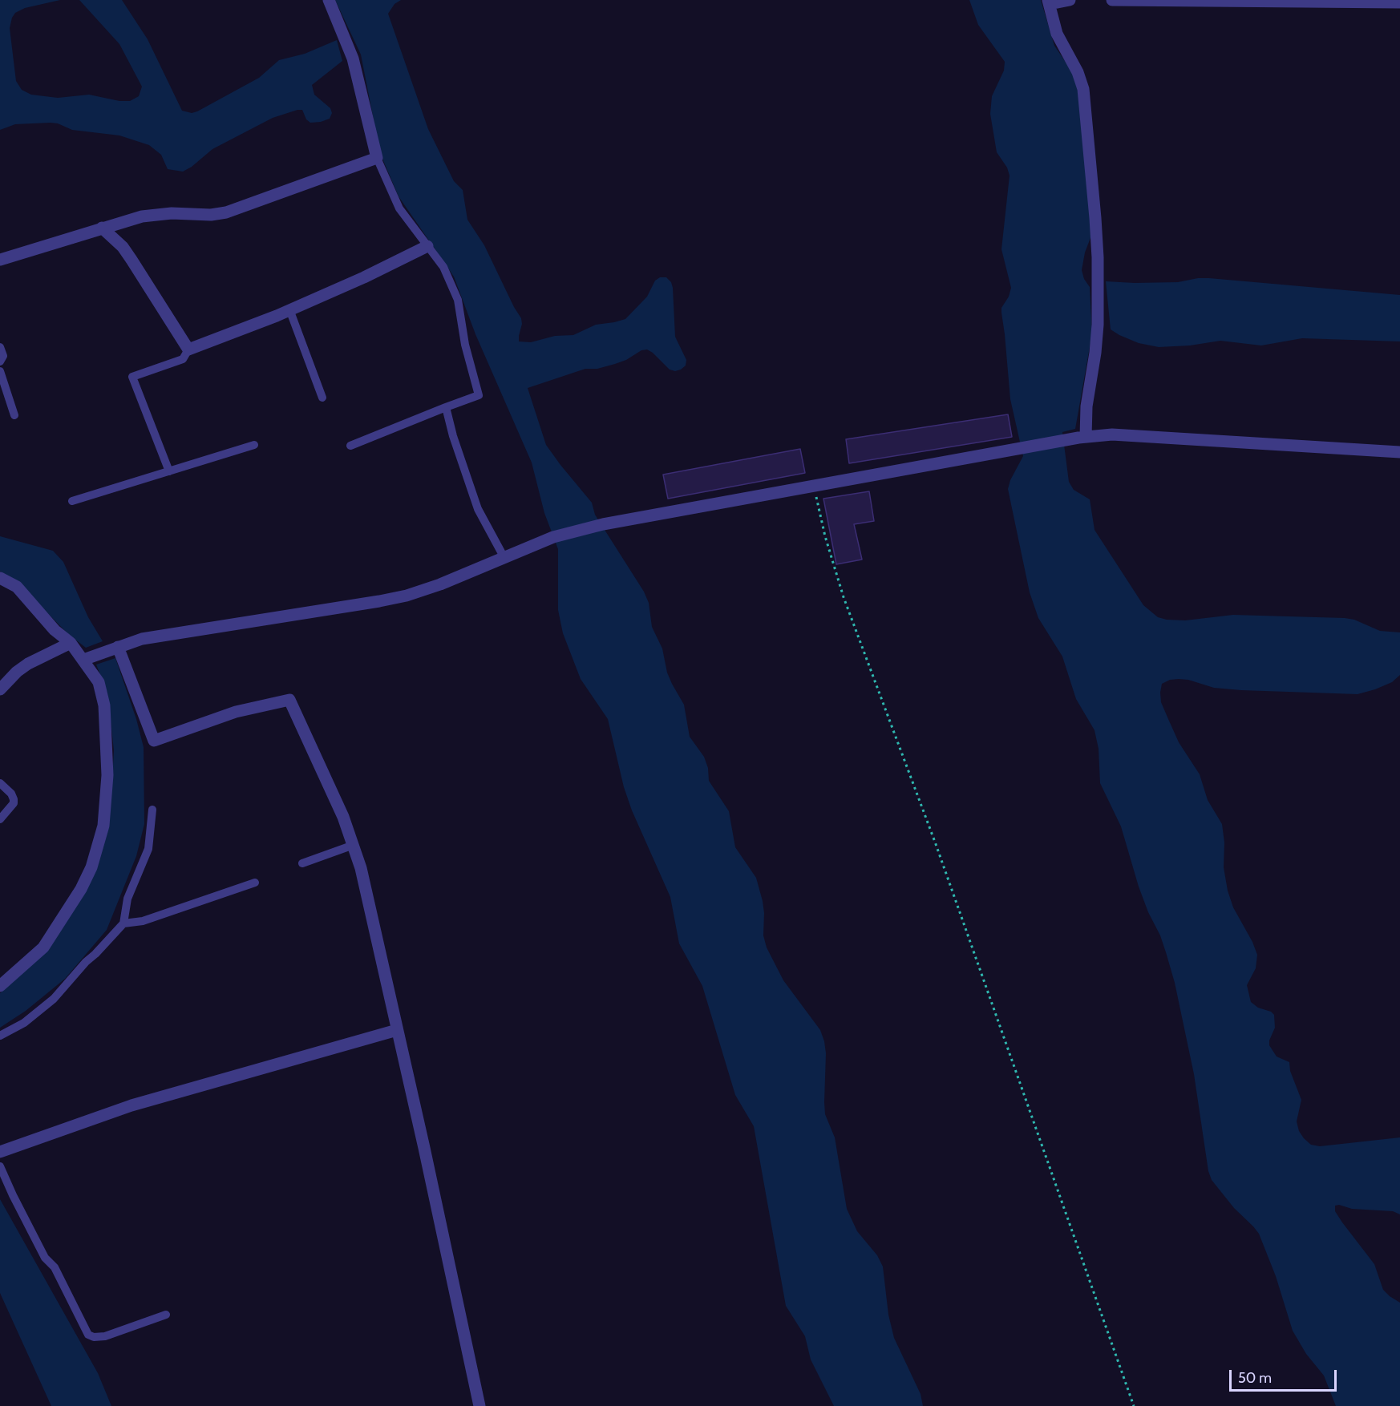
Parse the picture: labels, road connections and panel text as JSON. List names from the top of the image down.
{
  "scale_bar": "50 m"
}
